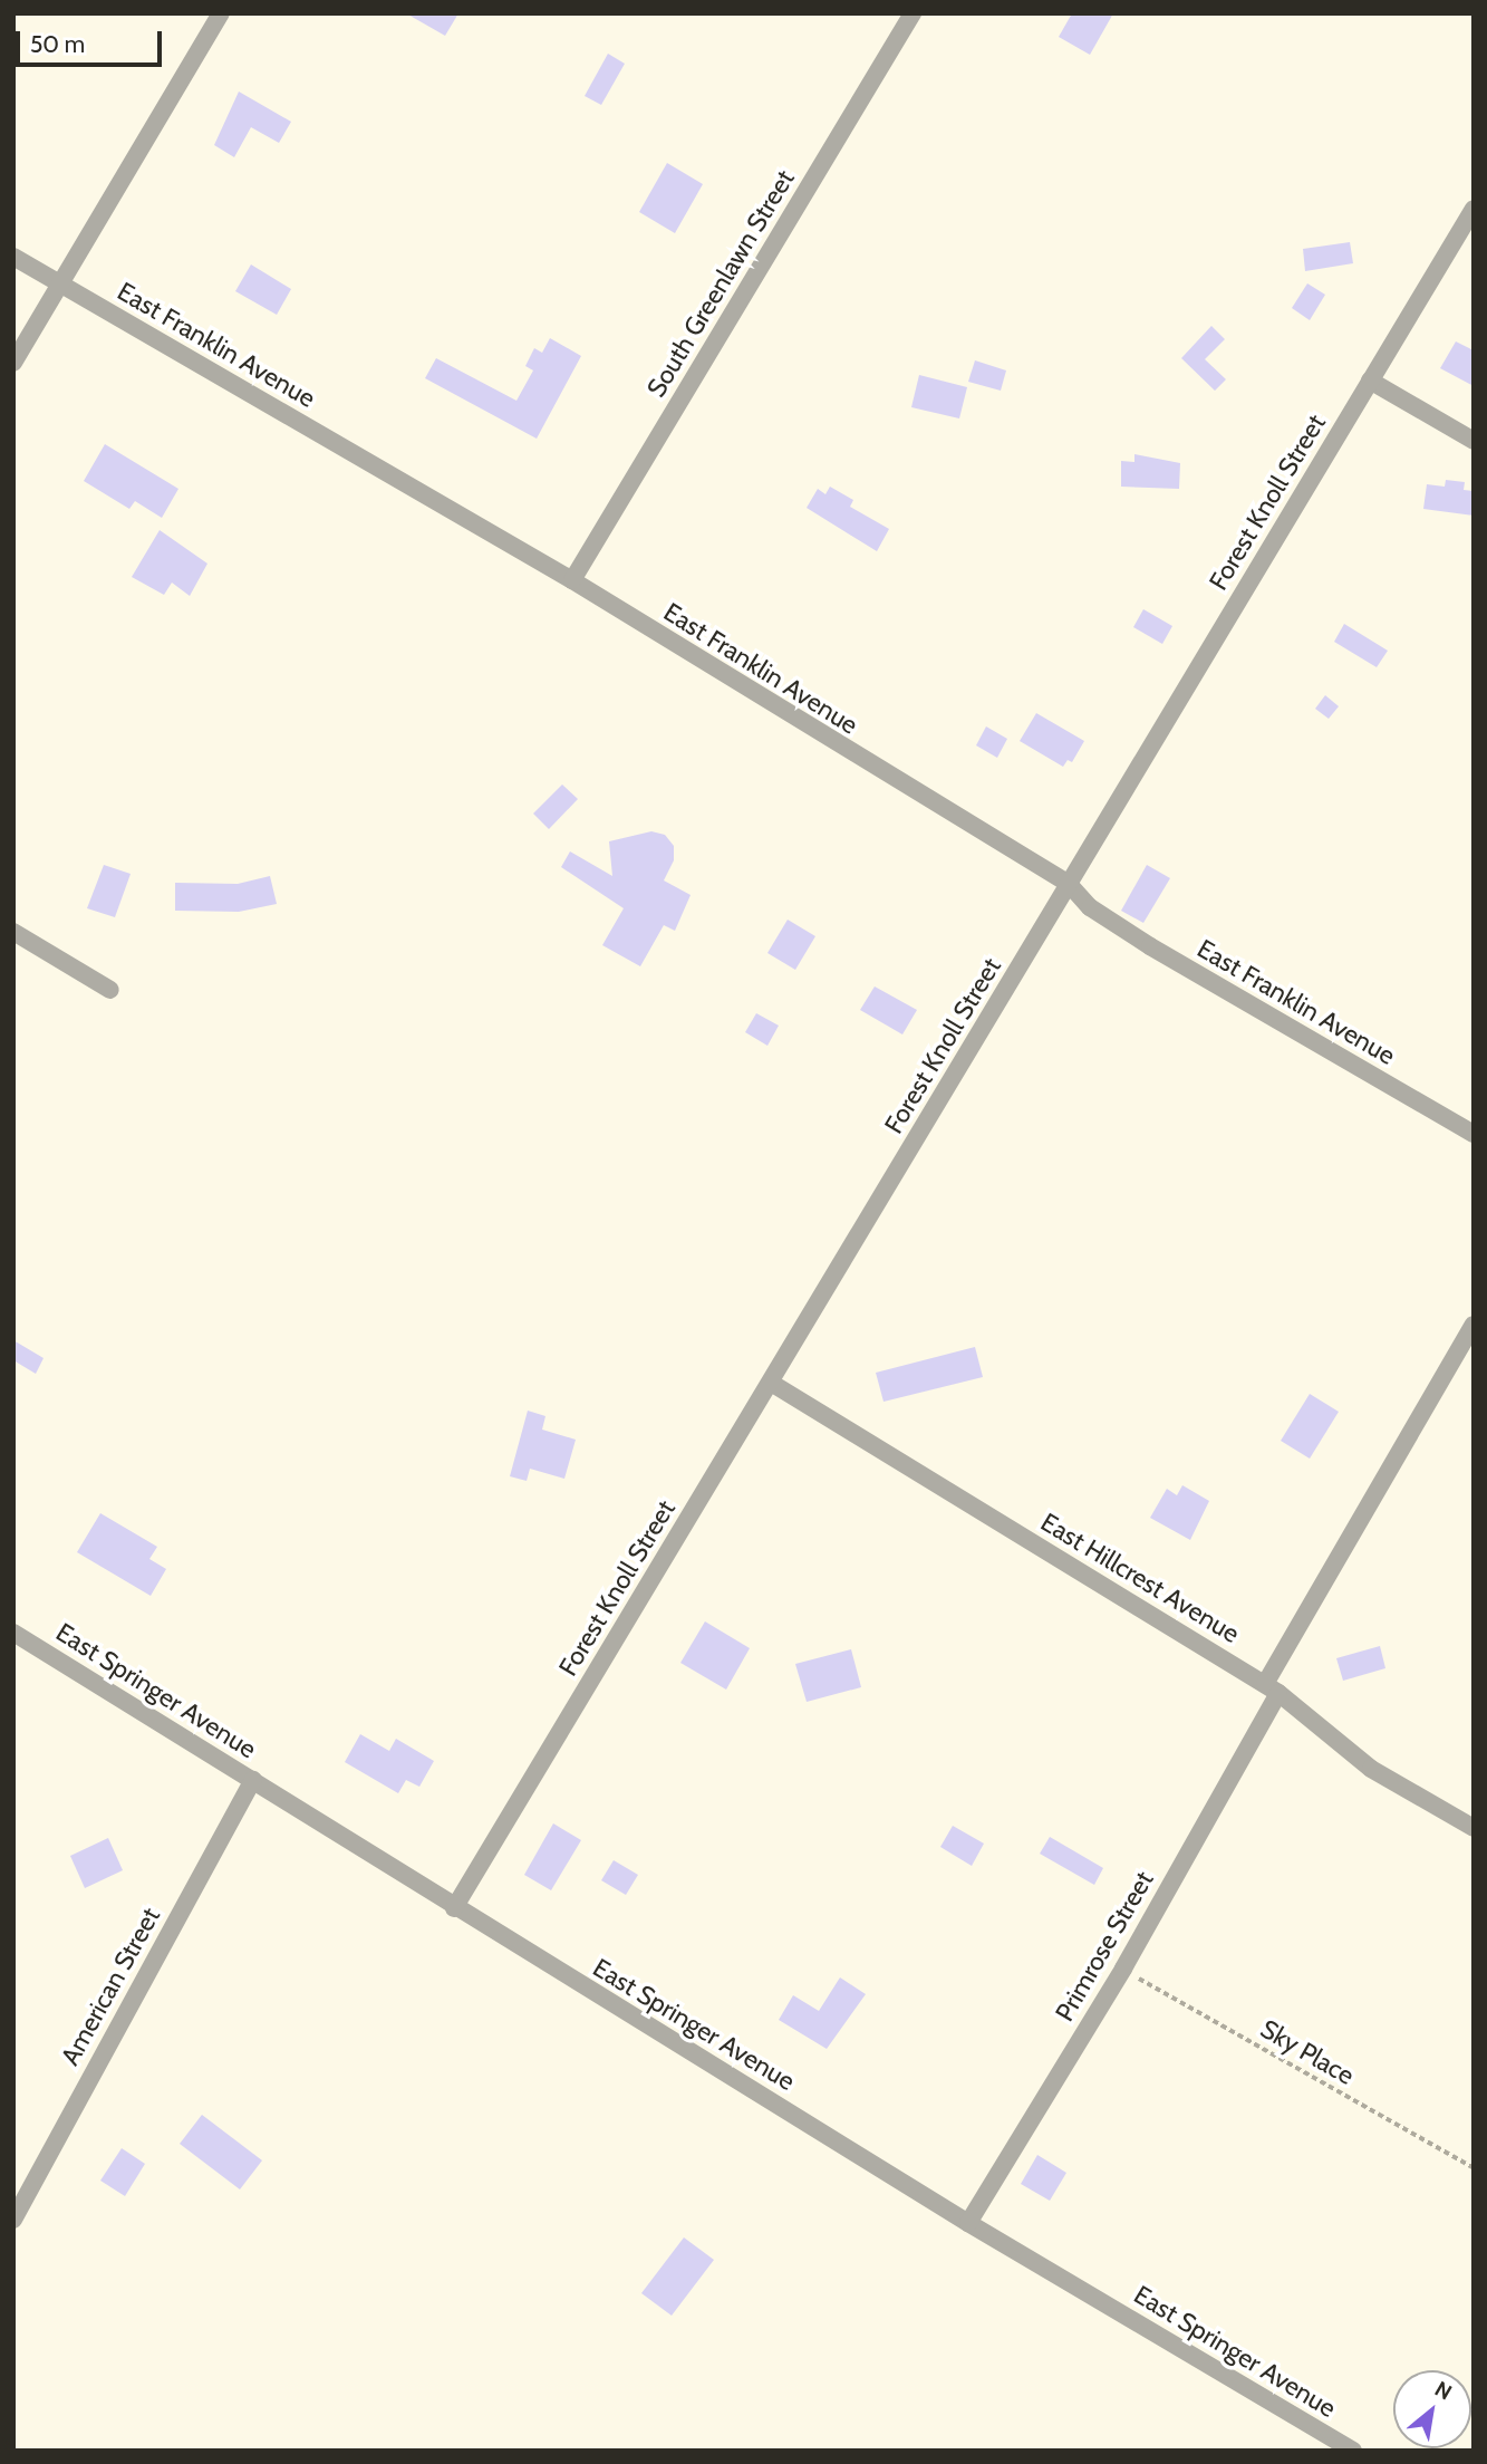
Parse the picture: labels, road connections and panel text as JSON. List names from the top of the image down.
{
  "streets": {
    "street": [
      "South Greenlawn Street",
      "East Franklin Avenue",
      "Forest Knoll Street",
      "East Hillcrest Avenue",
      "East Springer Avenue",
      "Primrose Street",
      "American Street"
    ],
    "path": ["Sky Place"]
  },
  "crossings": [
    ["South Greenlawn Street", "East Franklin Avenue"],
    ["East Franklin Avenue", "Forest Knoll Street"],
    ["Forest Knoll Street", "East Hillcrest Avenue"],
    ["Forest Knoll Street", "East Springer Avenue"],
    ["East Hillcrest Avenue", "Primrose Street"],
    ["East Springer Avenue", "Primrose Street"],
    ["East Springer Avenue", "American Street"],
    ["Primrose Street", "Sky Place"]
  ],
  "scale_bar": "50 m",
  "north": "top right"
}
